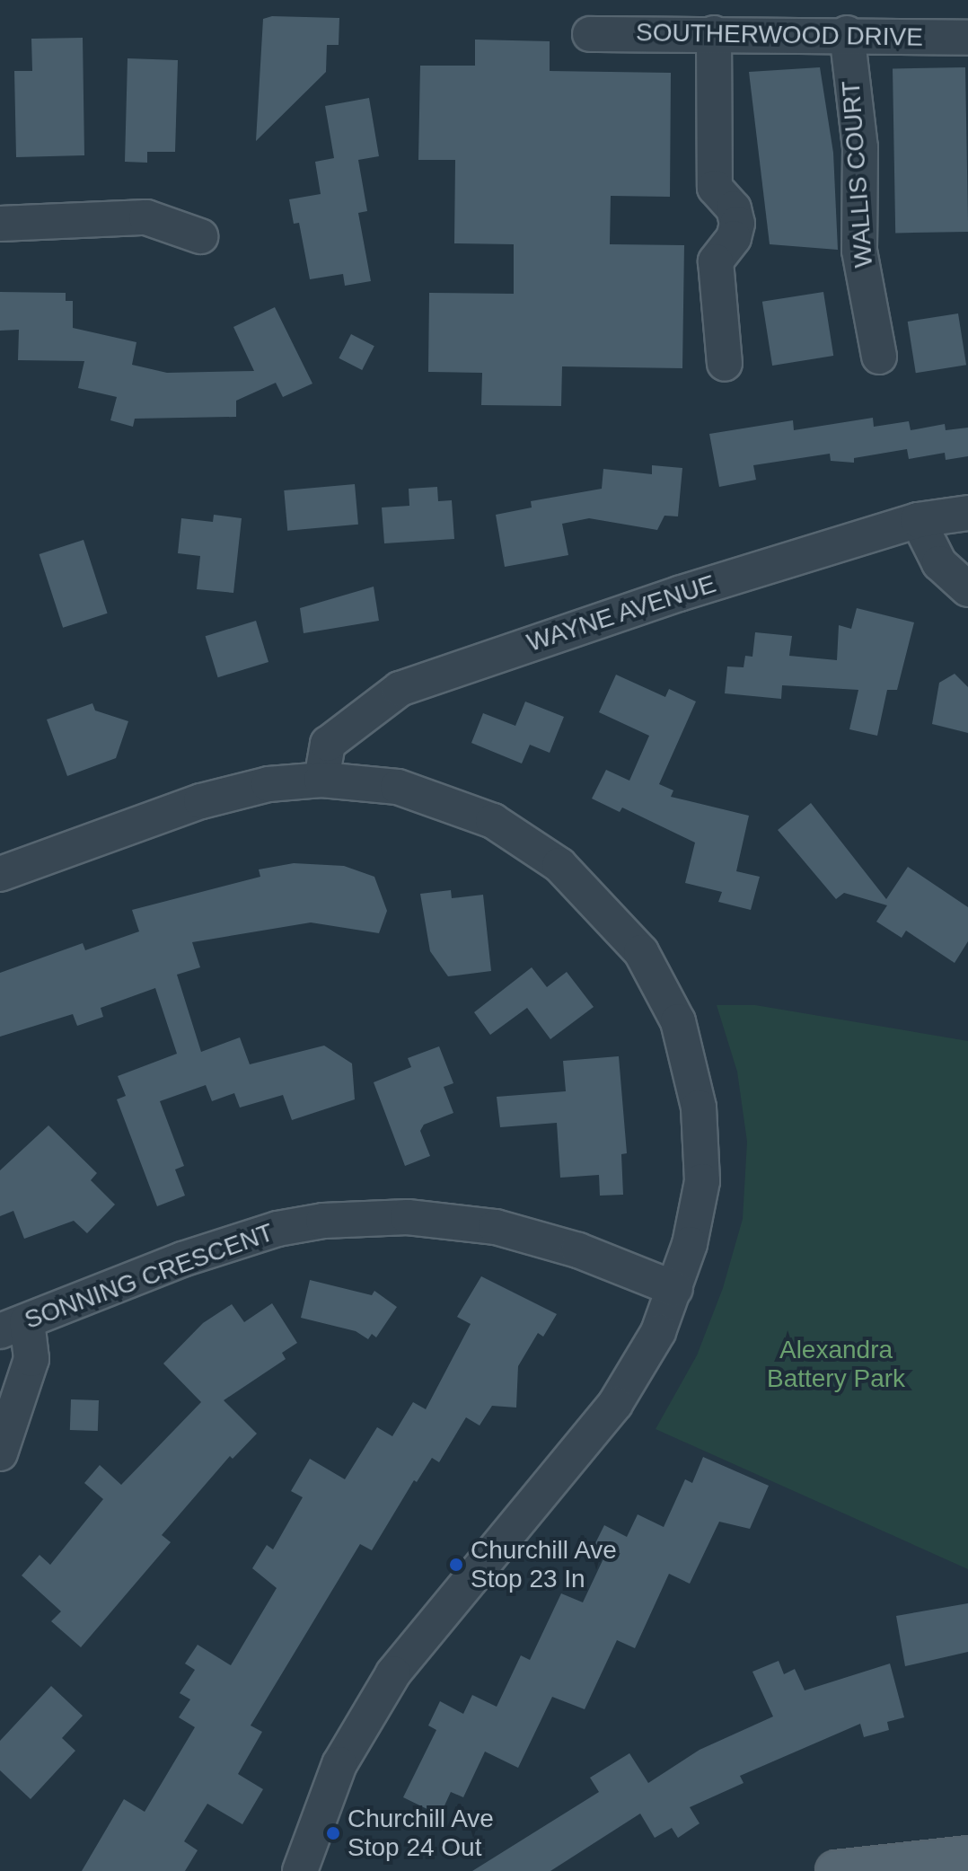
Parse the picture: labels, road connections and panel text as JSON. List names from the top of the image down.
{
  "streets": {
    "street": [
      "SOUTHERWOOD DRIVE",
      "WALLIS COURT",
      "WAYNE AVENUE",
      "SONNING CRESCENT"
    ]
  },
  "crossings": [
    ["SOUTHERWOOD DRIVE", "WALLIS COURT"]
  ],
  "parks": ["Alexandra Battery Park"],
  "places": ["Churchill Ave Stop 23 In", "Churchill Ave Stop 24 Out"]
}
